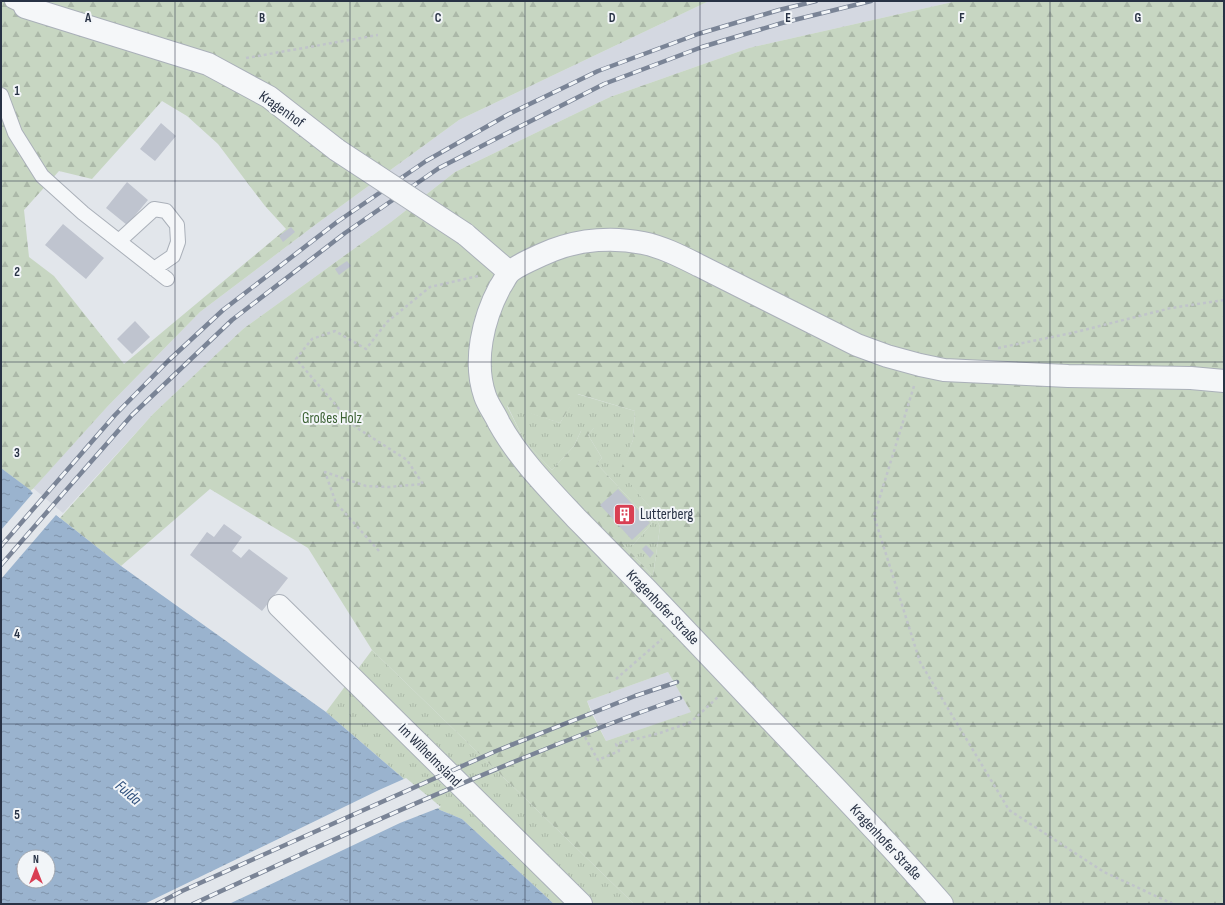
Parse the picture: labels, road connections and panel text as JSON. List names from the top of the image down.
{
  "streets": {
    "street": ["Kragenhof", "Kragenhofer Straße", "Im Wilhelmsland"]
  },
  "crossings": [
    ["Kragenhof", "Kragenhofer Straße"]
  ],
  "water": ["Fulda"],
  "parks": ["Großes Holz"],
  "places": {
    "building": ["Lutterberg"]
  },
  "north": "top",
  "grid": {
    "columns": [
      "A",
      "B",
      "C",
      "D",
      "E",
      "F",
      "G"
    ],
    "rows": [
      "1",
      "2",
      "3",
      "4",
      "5"
    ]
  }
}
